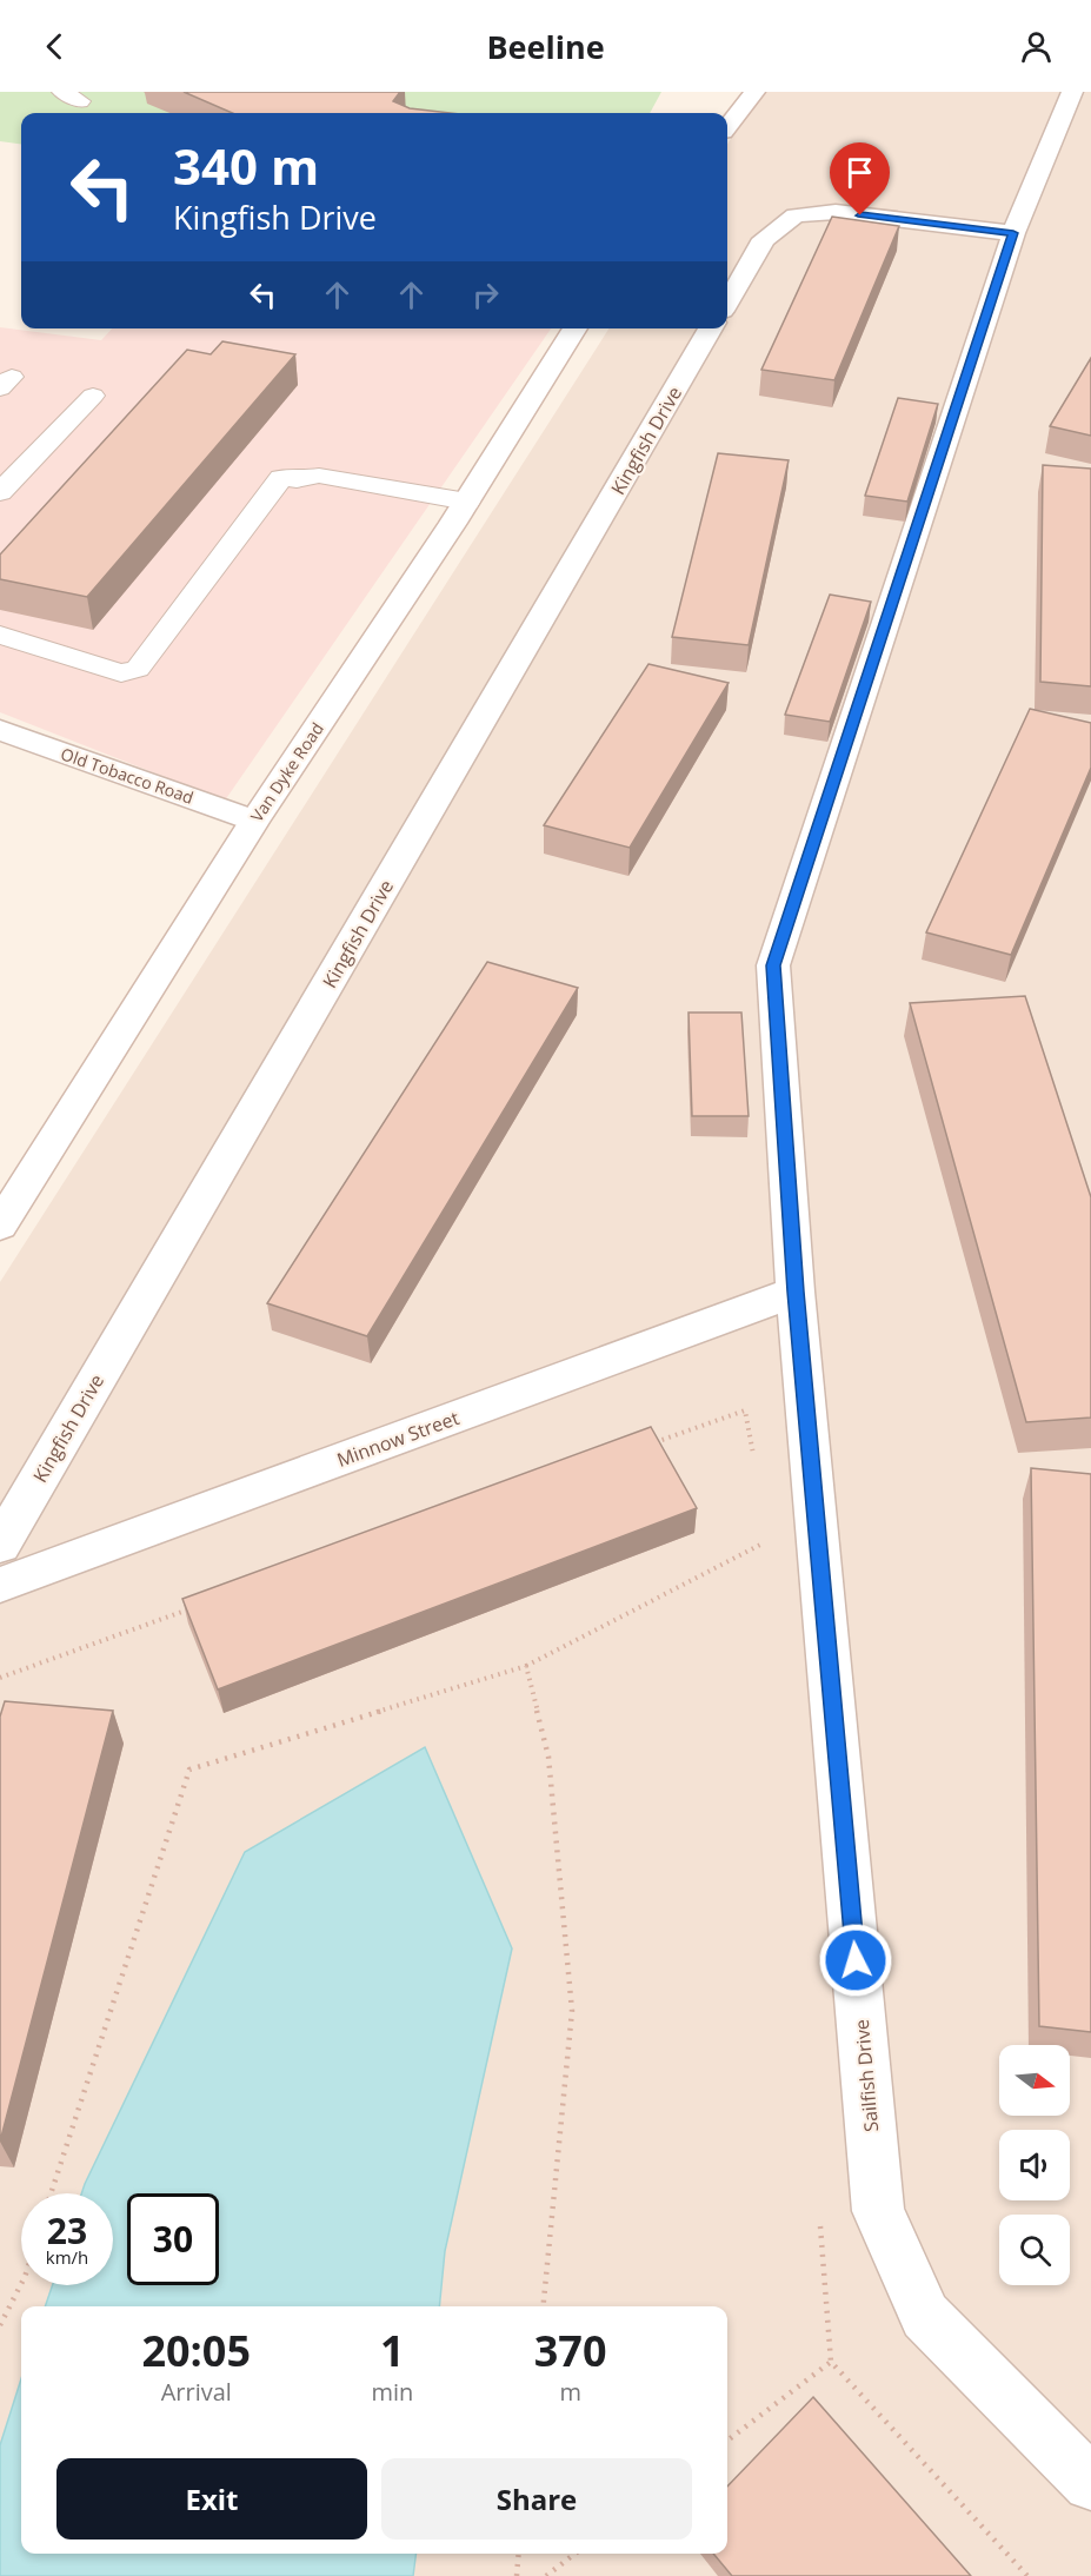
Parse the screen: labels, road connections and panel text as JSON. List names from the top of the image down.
{
  "streets": {
    "street": [
      "Kingfish Drive",
      "Van Dyke Road",
      "Old Tobacco Road",
      "Minnow Street",
      "Sailfish Drive"
    ]
  },
  "crossings": [
    ["Van Dyke Road", "Old Tobacco Road"],
    ["Minnow Street", "Sailfish Drive"]
  ],
  "north": "right",
  "page": {
    "header": "Beeline",
    "turn": ["340 m", "Kingfish Drive"],
    "speed": "23 km/h",
    "limit": "30",
    "eta": [
      "20:05",
      "Arrival",
      "1",
      "min",
      "370",
      "m"
    ],
    "buttons": ["Exit", "Share"]
  }
}
